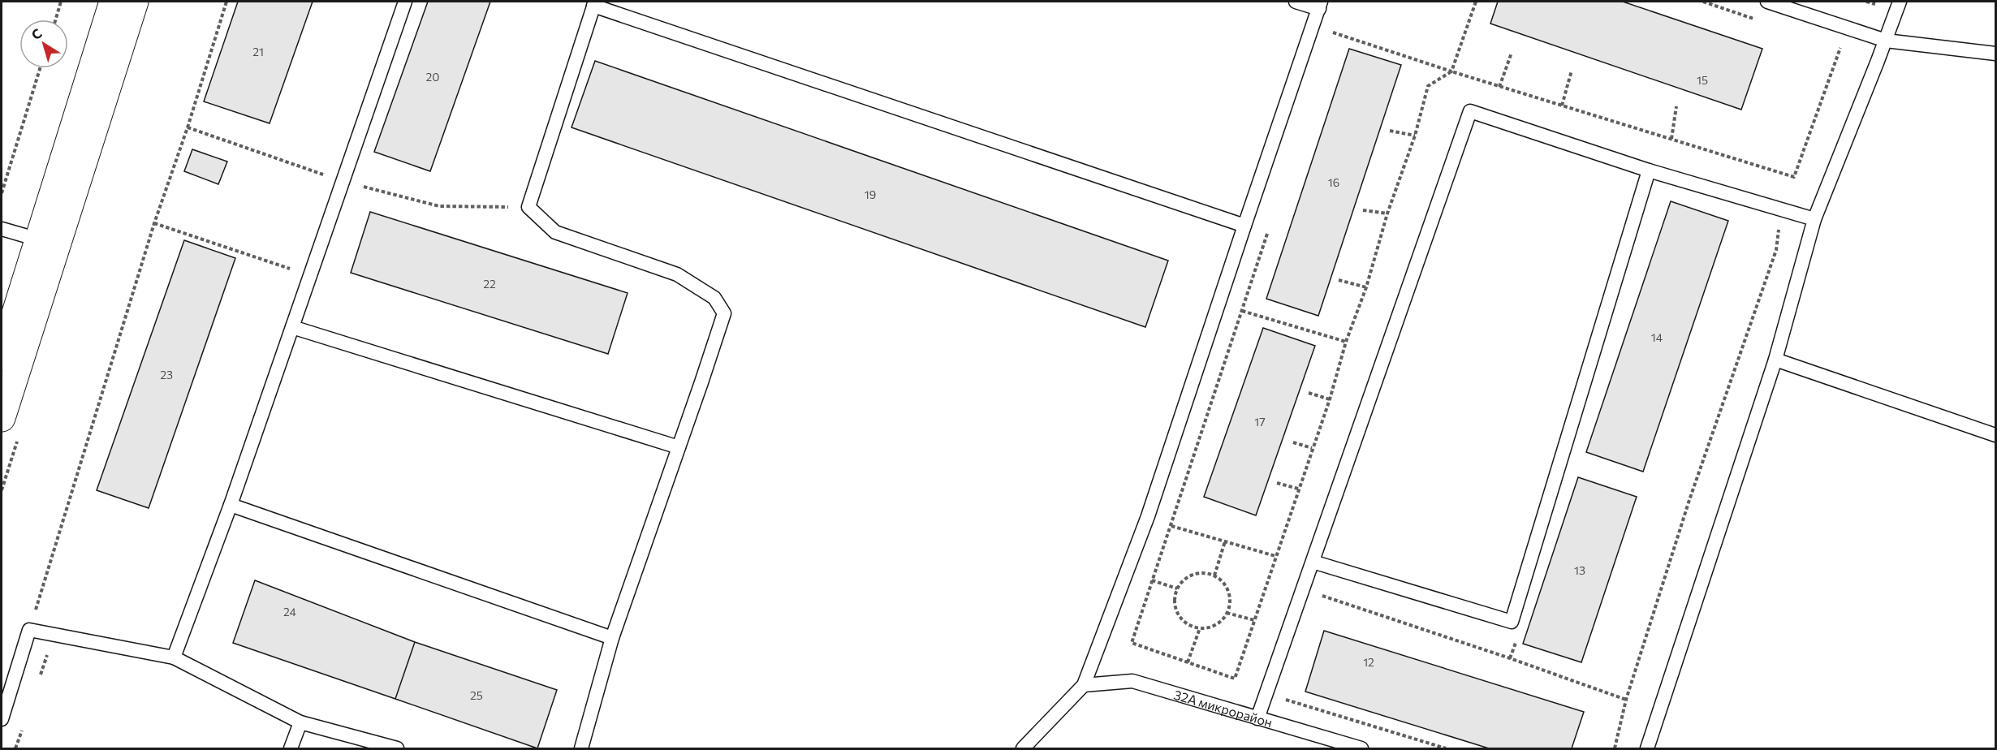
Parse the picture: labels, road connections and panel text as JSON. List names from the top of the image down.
{
  "streets": {
    "lane": ["32А микрорайон"]
  },
  "house_numbers": [
    "21",
    "20",
    "15",
    "16",
    "19",
    "22",
    "14",
    "23",
    "17",
    "13",
    "24",
    "12",
    "25"
  ],
  "north": "top left"
}
